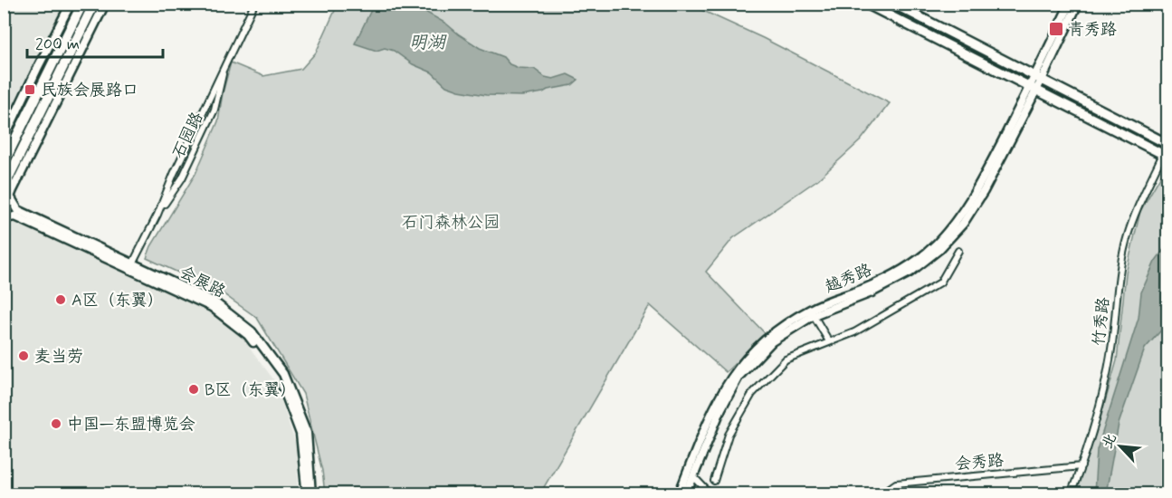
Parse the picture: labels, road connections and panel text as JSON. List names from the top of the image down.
{
  "streets": {
    "main road": ["越秀路", "会展路"],
    "street": ["石园路", "竹秀路", "会秀路"]
  },
  "crossings": [
    ["石园路", "会展路"],
    ["竹秀路", "会秀路"]
  ],
  "water": ["明湖"],
  "parks": ["石门森林公园"],
  "places": {
    "transit": ["青秀路", "民族会展路口"],
    "other": [
      "A区（东翼）",
      "麦当劳",
      "B区（东翼）",
      "中国—东盟博览会"
    ]
  },
  "scale_bar": "200 m",
  "north": "top left"
}
